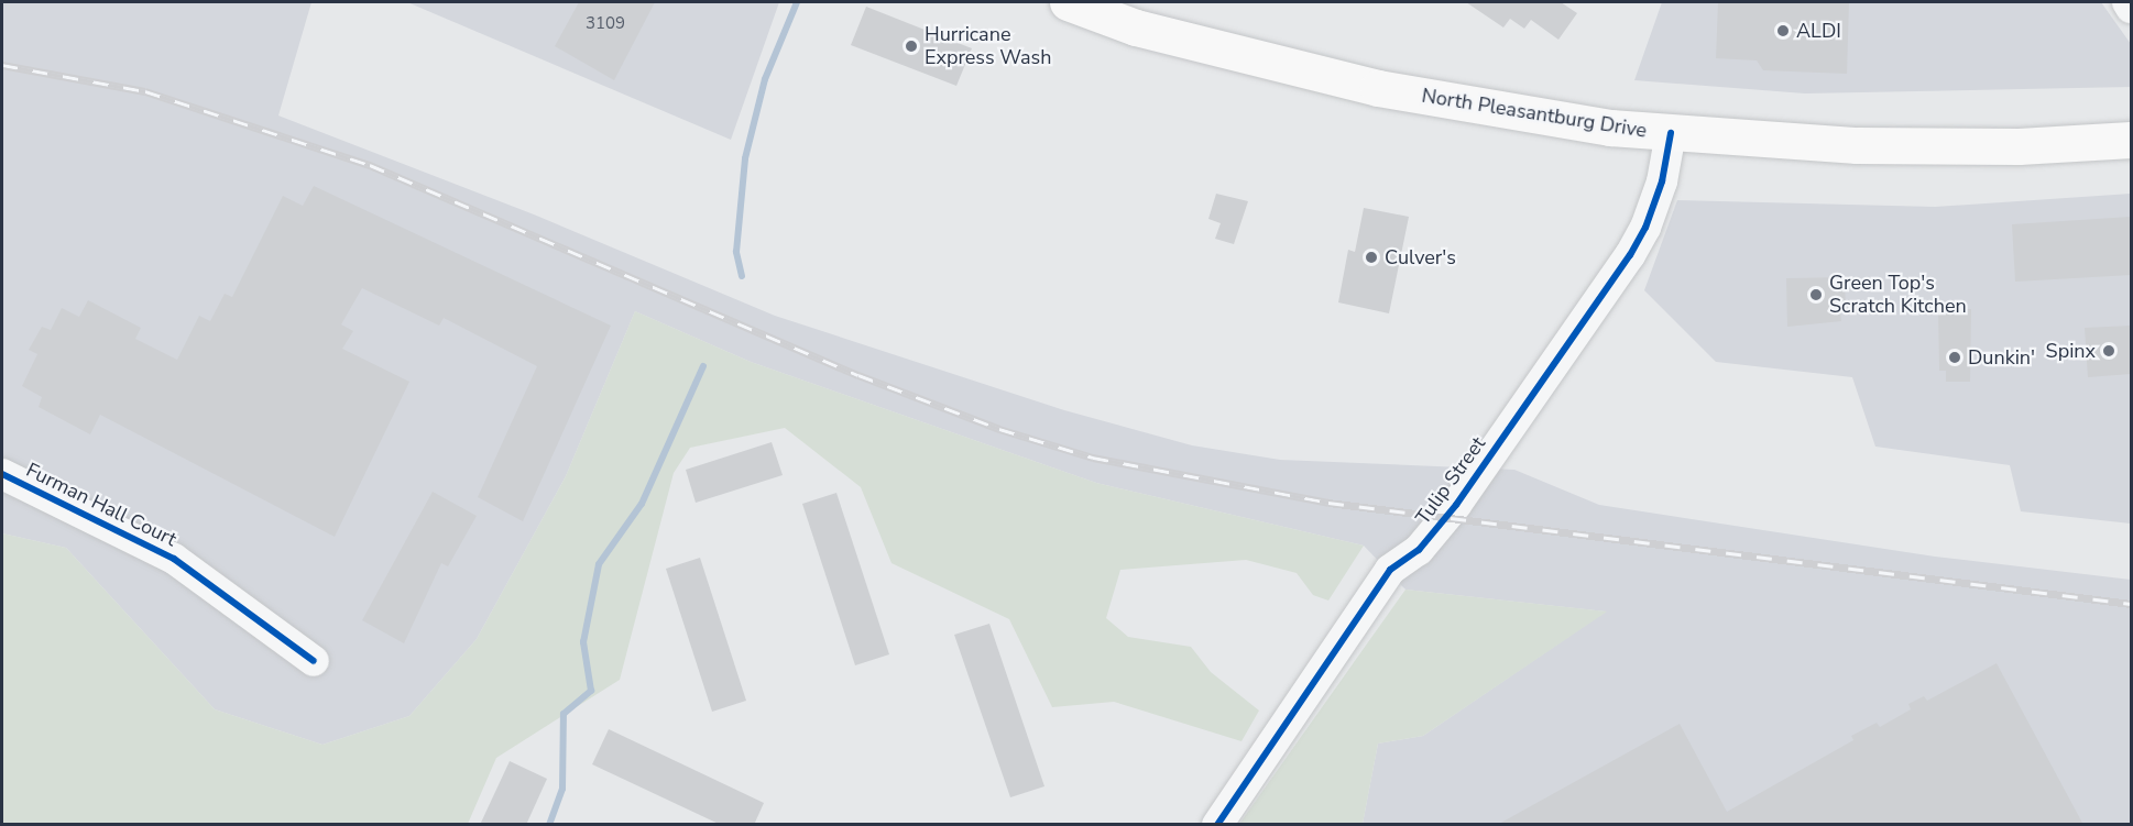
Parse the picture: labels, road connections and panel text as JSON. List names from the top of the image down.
{
  "streets": {
    "main road": ["North Pleasantburg Drive"],
    "street": ["Tulip Street", "Furman Hall Court"]
  },
  "crossings": [
    ["North Pleasantburg Drive", "Tulip Street"]
  ],
  "places": [
    "ALDI",
    "Hurricane Express Wash",
    "Culver's",
    "Green Top's Scratch Kitchen",
    "Spinx",
    "Dunkin'"
  ],
  "house_numbers": ["3109"]
}
